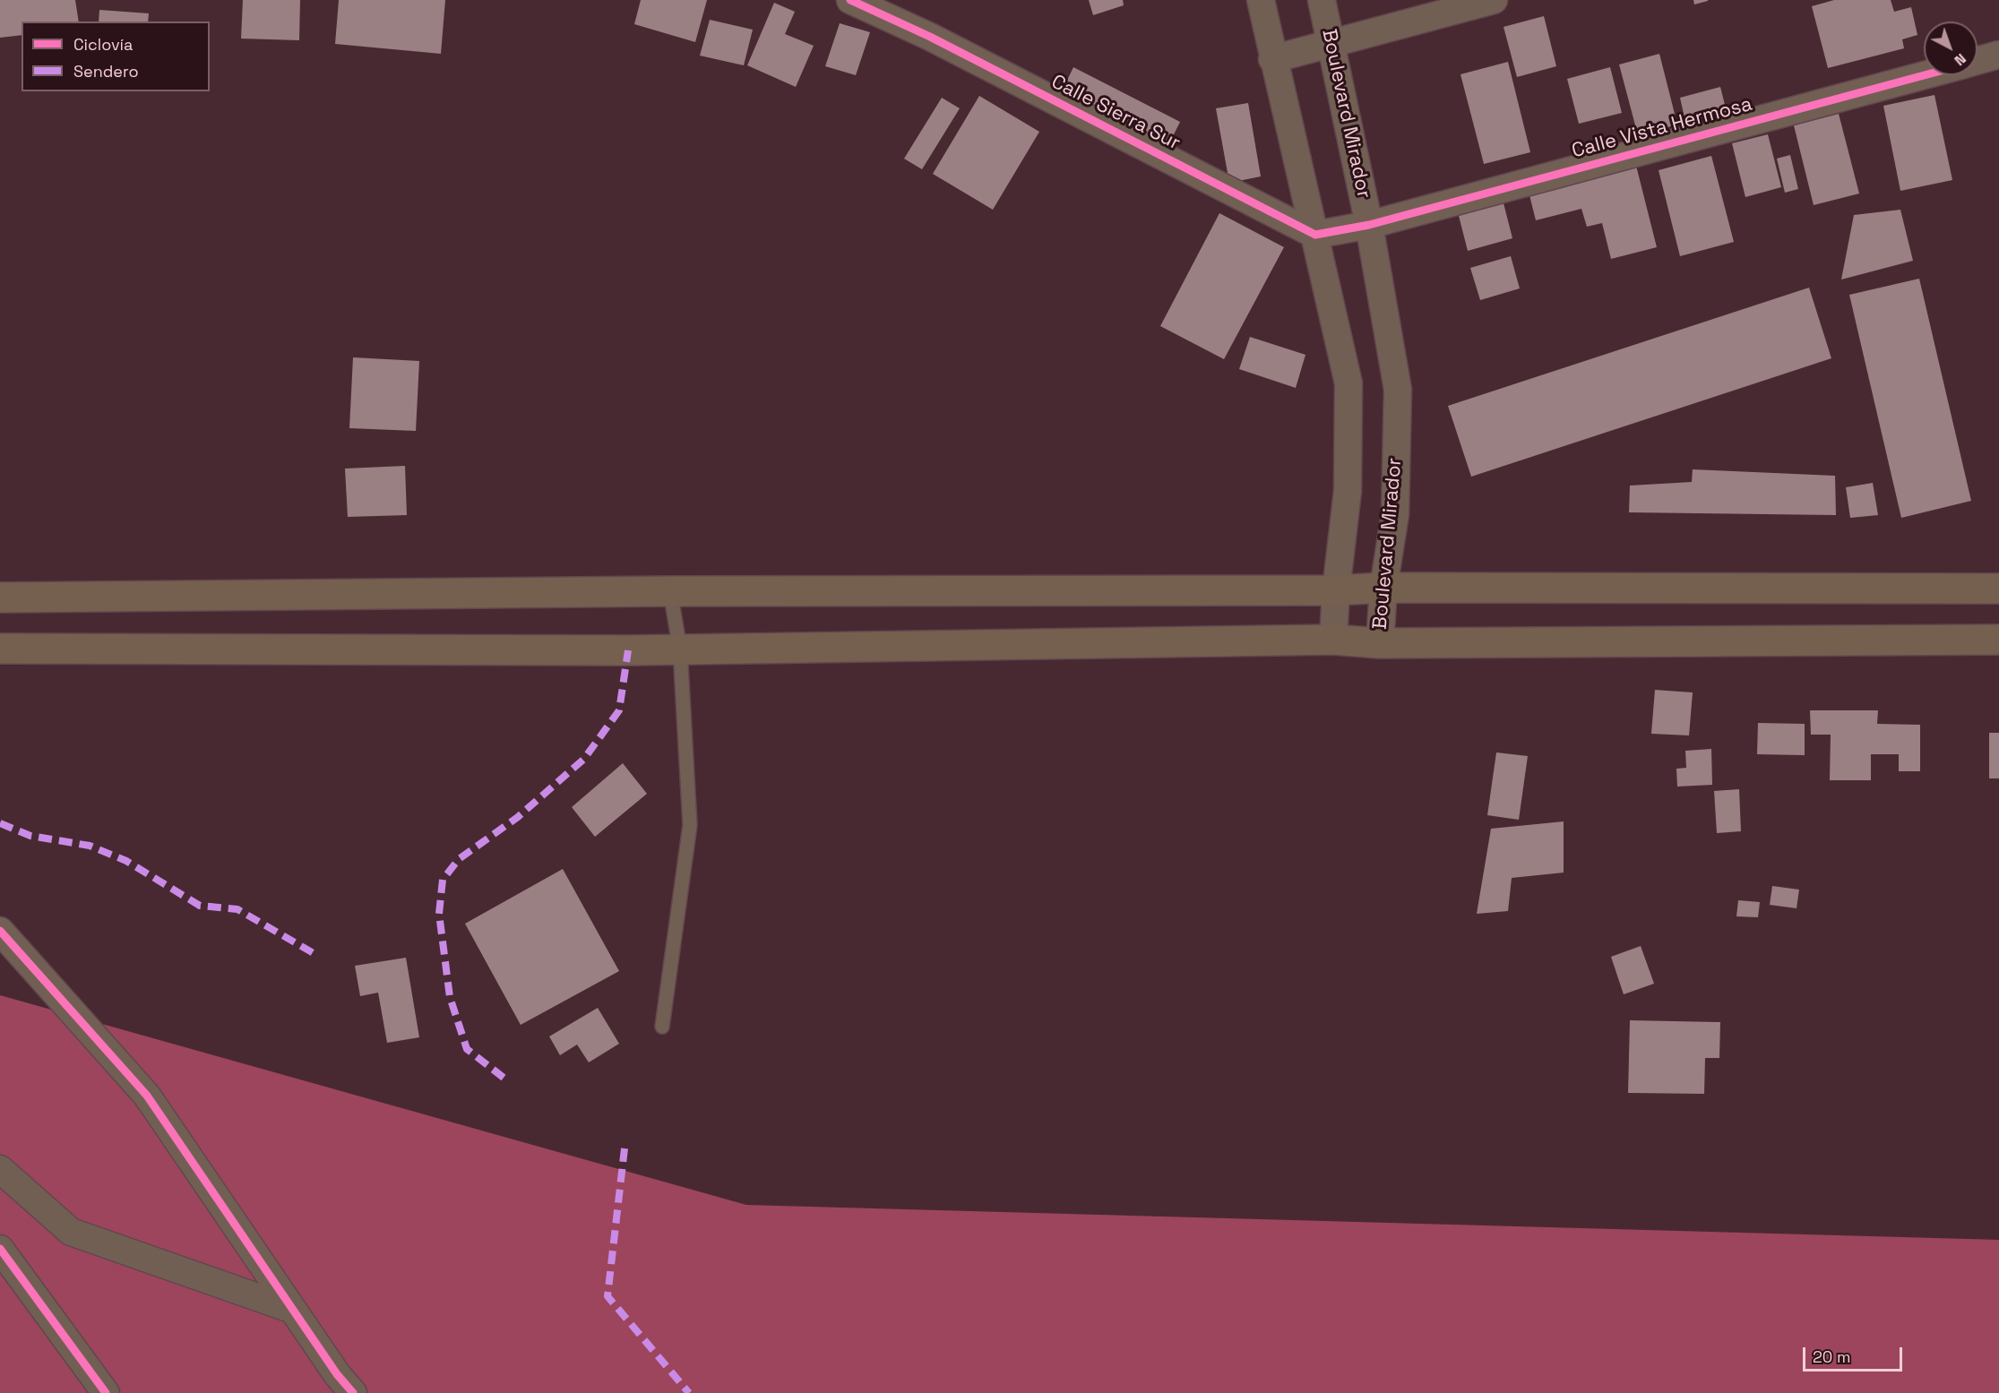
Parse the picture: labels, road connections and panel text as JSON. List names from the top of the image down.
{
  "streets": {
    "street": ["Calle Sierra Sur", "Boulevard Mirador", "Calle Vista Hermosa"]
  },
  "crossings": [
    ["Boulevard Mirador", "Calle Vista Hermosa"]
  ],
  "legend": ["Ciclovía", "Sendero"],
  "scale_bar": "20 m",
  "north": "bottom right"
}
